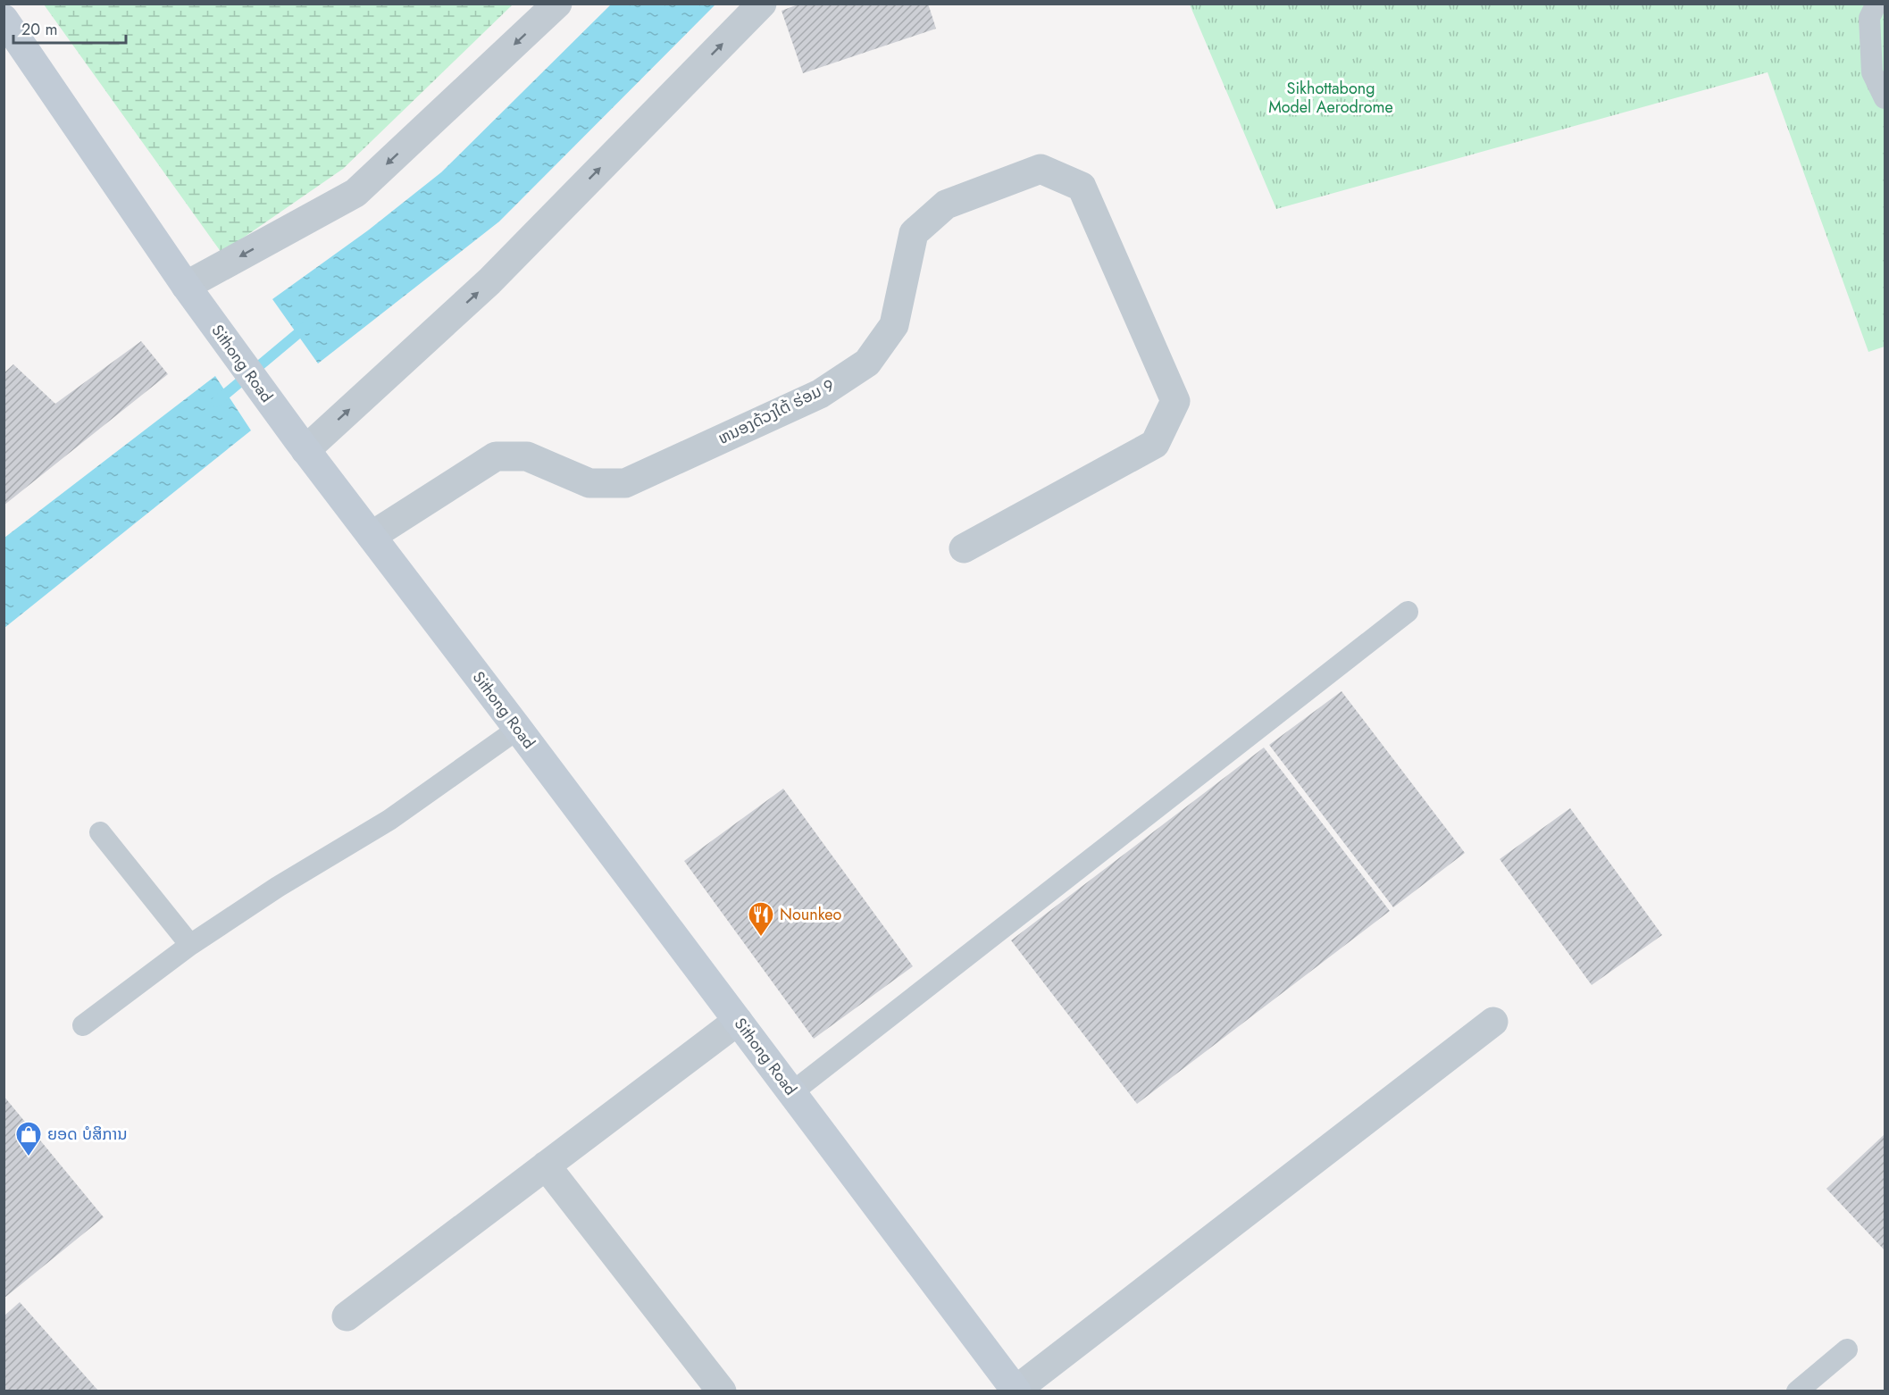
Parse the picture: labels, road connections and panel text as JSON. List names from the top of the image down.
{
  "streets": {
    "main road": ["Sithong Road"],
    "street": ["ຫນອງດ້ວງໃຕ້ ຮ່ອມ 9"]
  },
  "crossings": [
    ["Sithong Road", "ຫນອງດ້ວງໃຕ້ ຮ່ອມ 9"]
  ],
  "parks": ["Sikhottabong Model Aerodrome"],
  "places": {
    "restaurant": ["Nounkeo"],
    "shop": ["ຍອດ ບໍສິການ"]
  },
  "scale_bar": "20 m"
}
